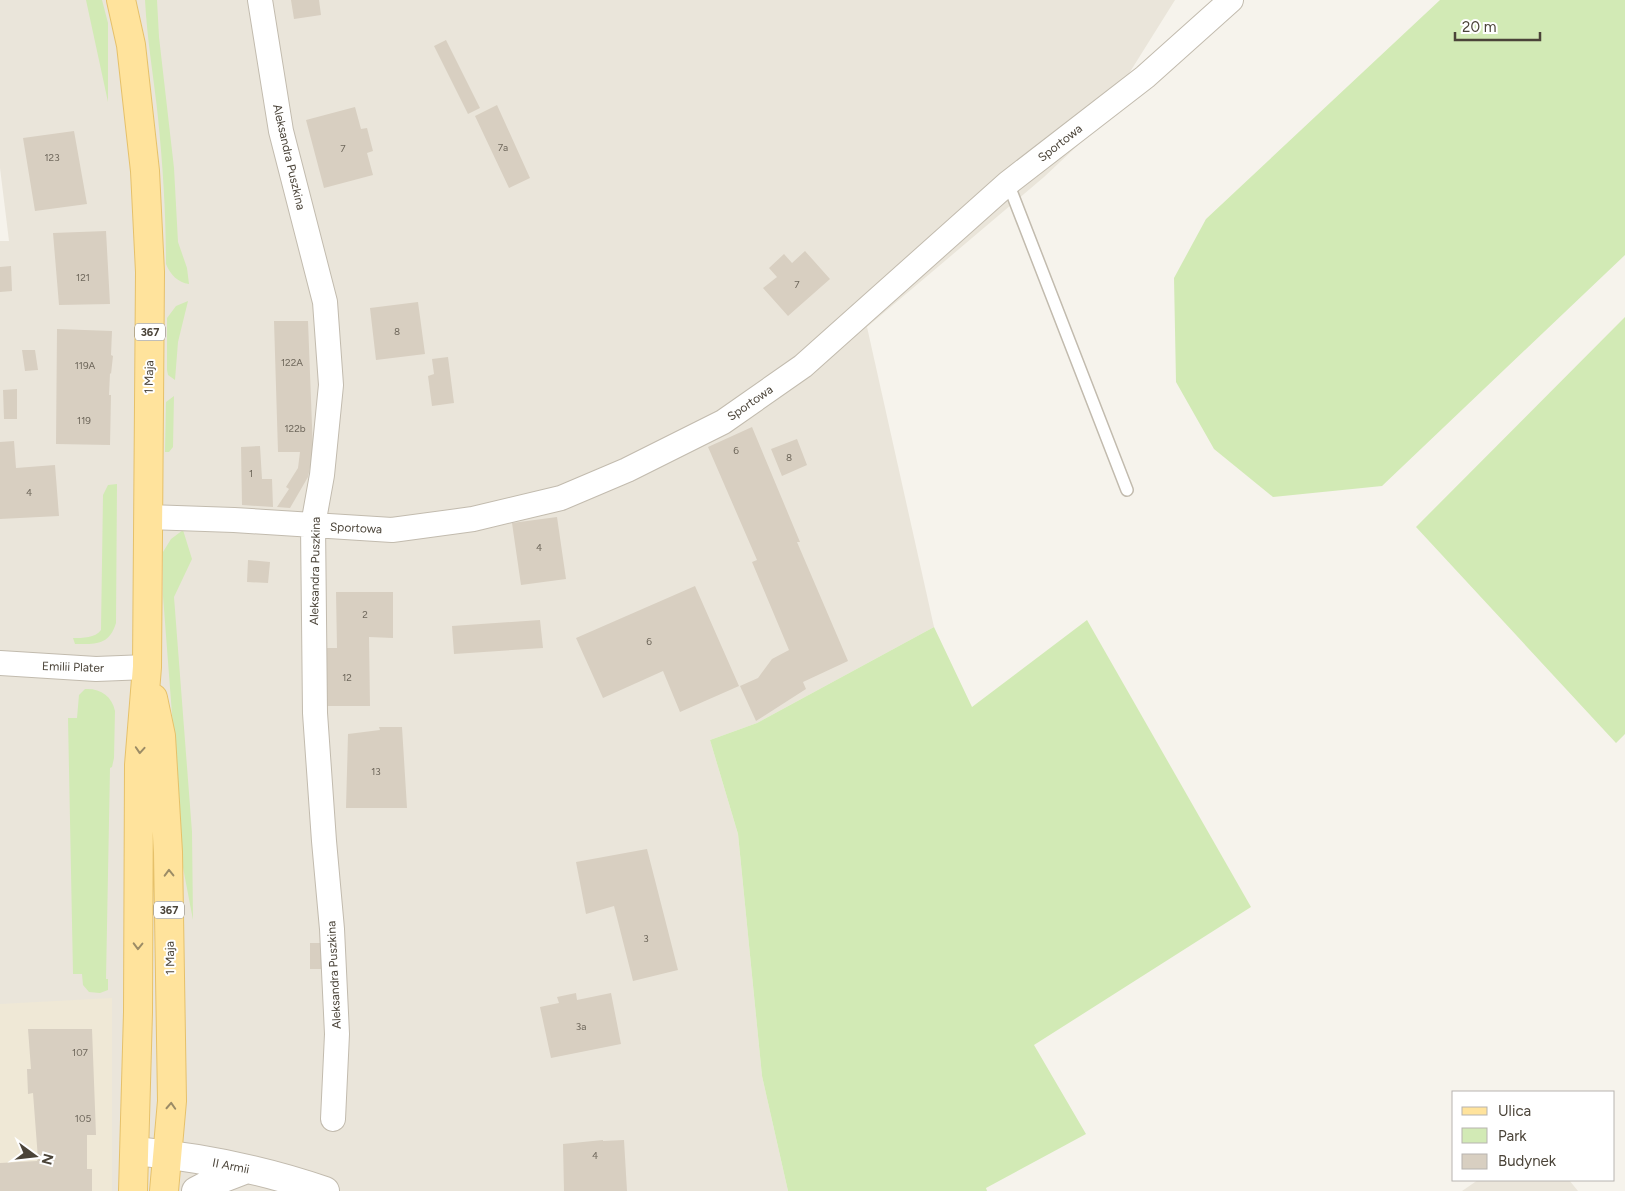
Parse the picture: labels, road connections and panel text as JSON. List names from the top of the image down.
{
  "streets": {
    "main road": ["367", "1 Maja"],
    "street": [
      "Sportowa",
      "Aleksandra Puszkina",
      "Emilii Plater",
      "II Armii"
    ]
  },
  "crossings": [
    ["Sportowa", "Aleksandra Puszkina"],
    ["Sportowa", "1 Maja"],
    ["1 Maja", "Emilii Plater"],
    ["1 Maja", "II Armii"]
  ],
  "house_numbers": [
    "7a",
    "7",
    "123",
    "121",
    "7",
    "8",
    "122A",
    "119A",
    "119",
    "122b",
    "6",
    "8",
    "1",
    "4",
    "4",
    "2",
    "6",
    "12",
    "13",
    "3",
    "3a",
    "107",
    "105",
    "4"
  ],
  "legend": ["Ulica", "Park", "Budynek"],
  "scale_bar": "20 m",
  "north": "right"
}
